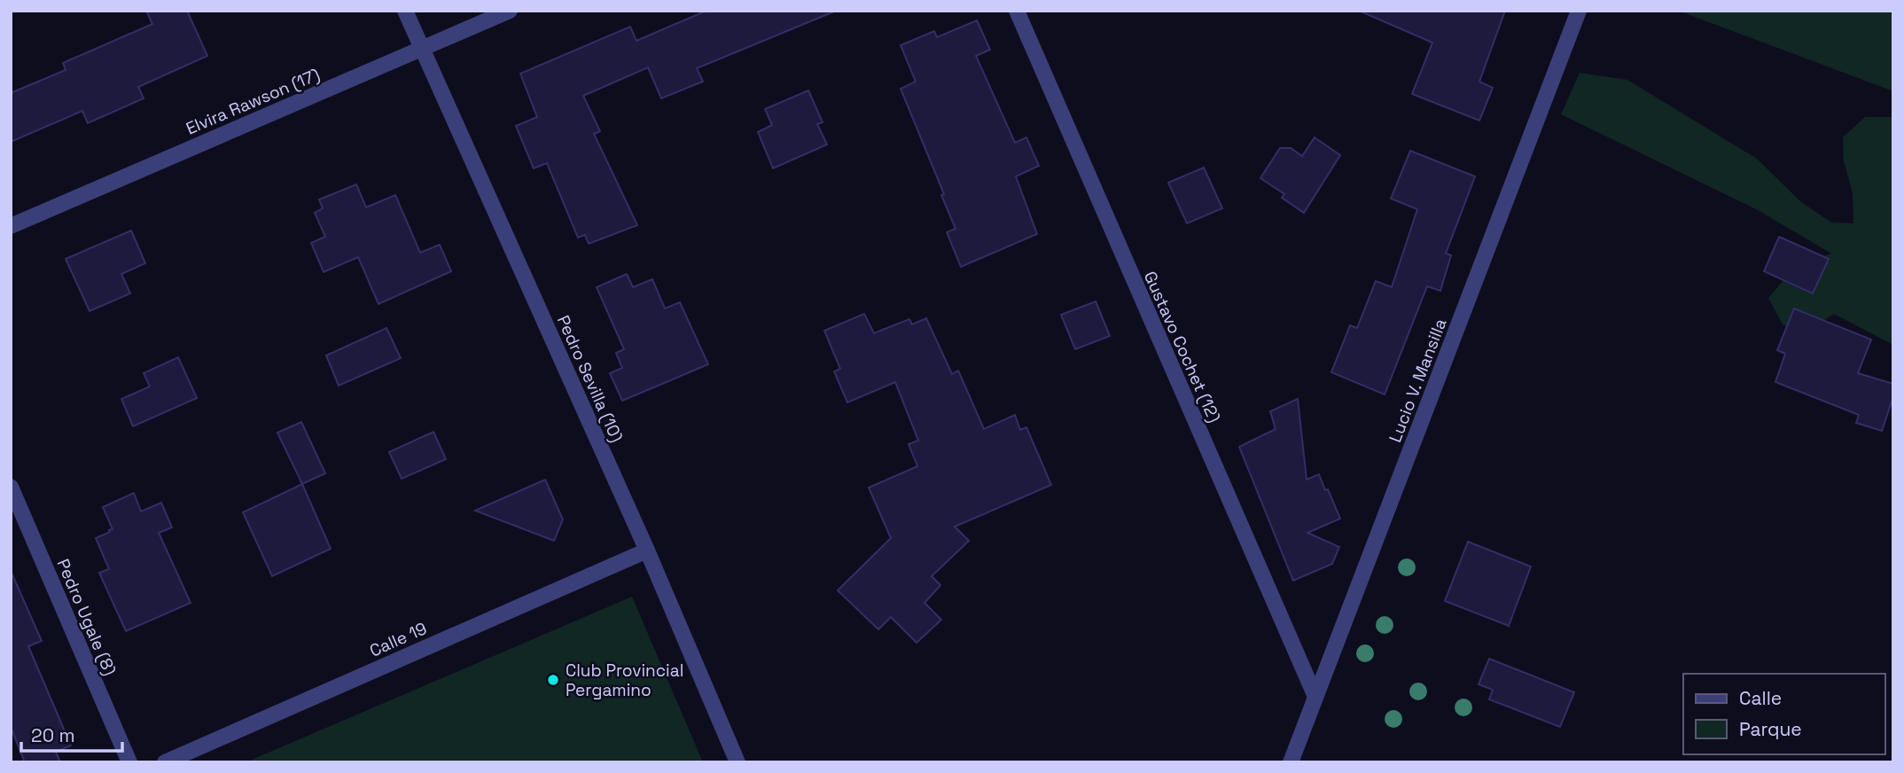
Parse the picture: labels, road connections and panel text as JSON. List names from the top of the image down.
{
  "streets": {
    "street": [
      "Elvira Rawson (17)",
      "Gustavo Cochet (12)",
      "Pedro Sevilla (10)",
      "Lucio V. Mansilla",
      "Pedro Ugale (8)",
      "Calle 19"
    ]
  },
  "crossings": [
    ["Elvira Rawson (17)", "Pedro Sevilla (10)"],
    ["Gustavo Cochet (12)", "Lucio V. Mansilla"],
    ["Pedro Sevilla (10)", "Calle 19"]
  ],
  "places": ["Club Provincial Pergamino"],
  "legend": ["Calle", "Parque"],
  "scale_bar": "20 m"
}
